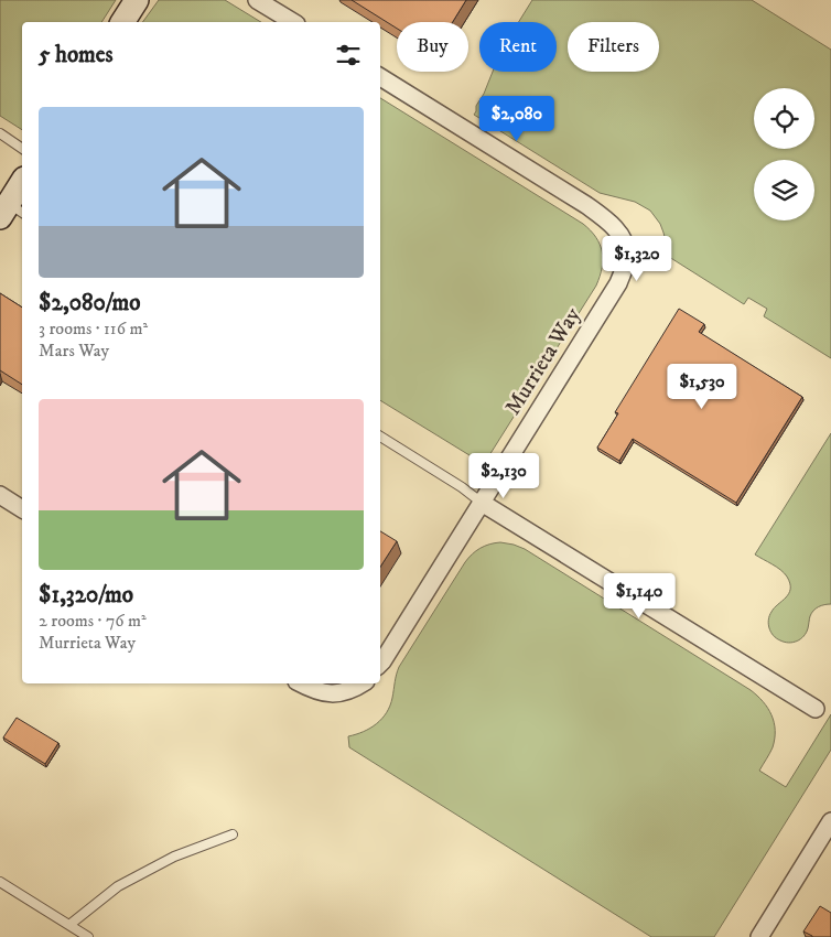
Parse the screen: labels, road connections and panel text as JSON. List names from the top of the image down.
{
  "streets": {
    "street": ["Murrieta Way"]
  },
  "page": {
    "chip": ["Buy", "Rent", "Filters"],
    "heading": "5 homes",
    "list": [
      {
        "name": "$2,080/mo",
        "note": "3 rooms · 116 m² · Mars Way"
      },
      {
        "name": "$1,320/mo",
        "note": "2 rooms · 76 m² · Murrieta Way"
      }
    ],
    "price": [
      "$2,080",
      "$1,320",
      "$1,530",
      "$2,130",
      "$1,140"
    ]
  }
}
